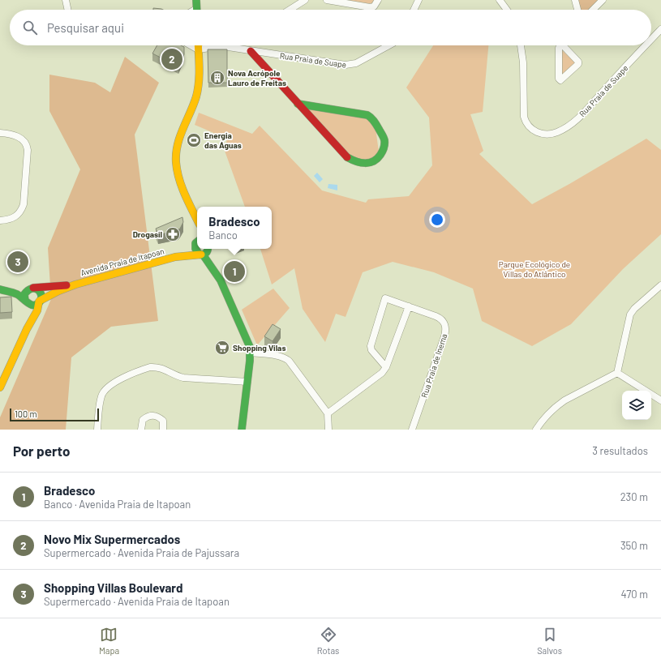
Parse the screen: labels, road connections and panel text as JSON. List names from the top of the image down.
{
  "streets": {
    "street": ["Rua Praia de Suape", "Avenida Praia de Itapoan", "Rua Praia de Inema"]
  },
  "parks": ["Parque Ecológico de Villas do Atlântico"],
  "places": {
    "building": ["Nova Acrópole Lauro de Freitas"],
    "sports": ["Energia das Águas"],
    "pharmacy": ["Drogasil"],
    "supermarket": ["Shopping Vilas"]
  },
  "scale_bar": "100 m",
  "page": {
    "search": "Pesquisar aqui",
    "pins": ["2", "3", "1"],
    "popup": ["Bradesco", "Banco"],
    "scale": "100 m",
    "heading": ["Por perto", "3 resultados"],
    "list": [
      {
        "mark": "1",
        "name": "Bradesco",
        "note": "Banco · Avenida Praia de Itapoan",
        "value": "230 m"
      },
      {
        "mark": "2",
        "name": "Novo Mix Supermercados",
        "note": "Supermercado · Avenida Praia de Pajussara",
        "value": "350 m"
      },
      {
        "mark": "3",
        "name": "Shopping Villas Boulevard",
        "note": "Supermercado · Avenida Praia de Itapoan",
        "value": "470 m"
      }
    ],
    "nav": ["Mapa", "Rotas", "Salvos"]
  }
}
